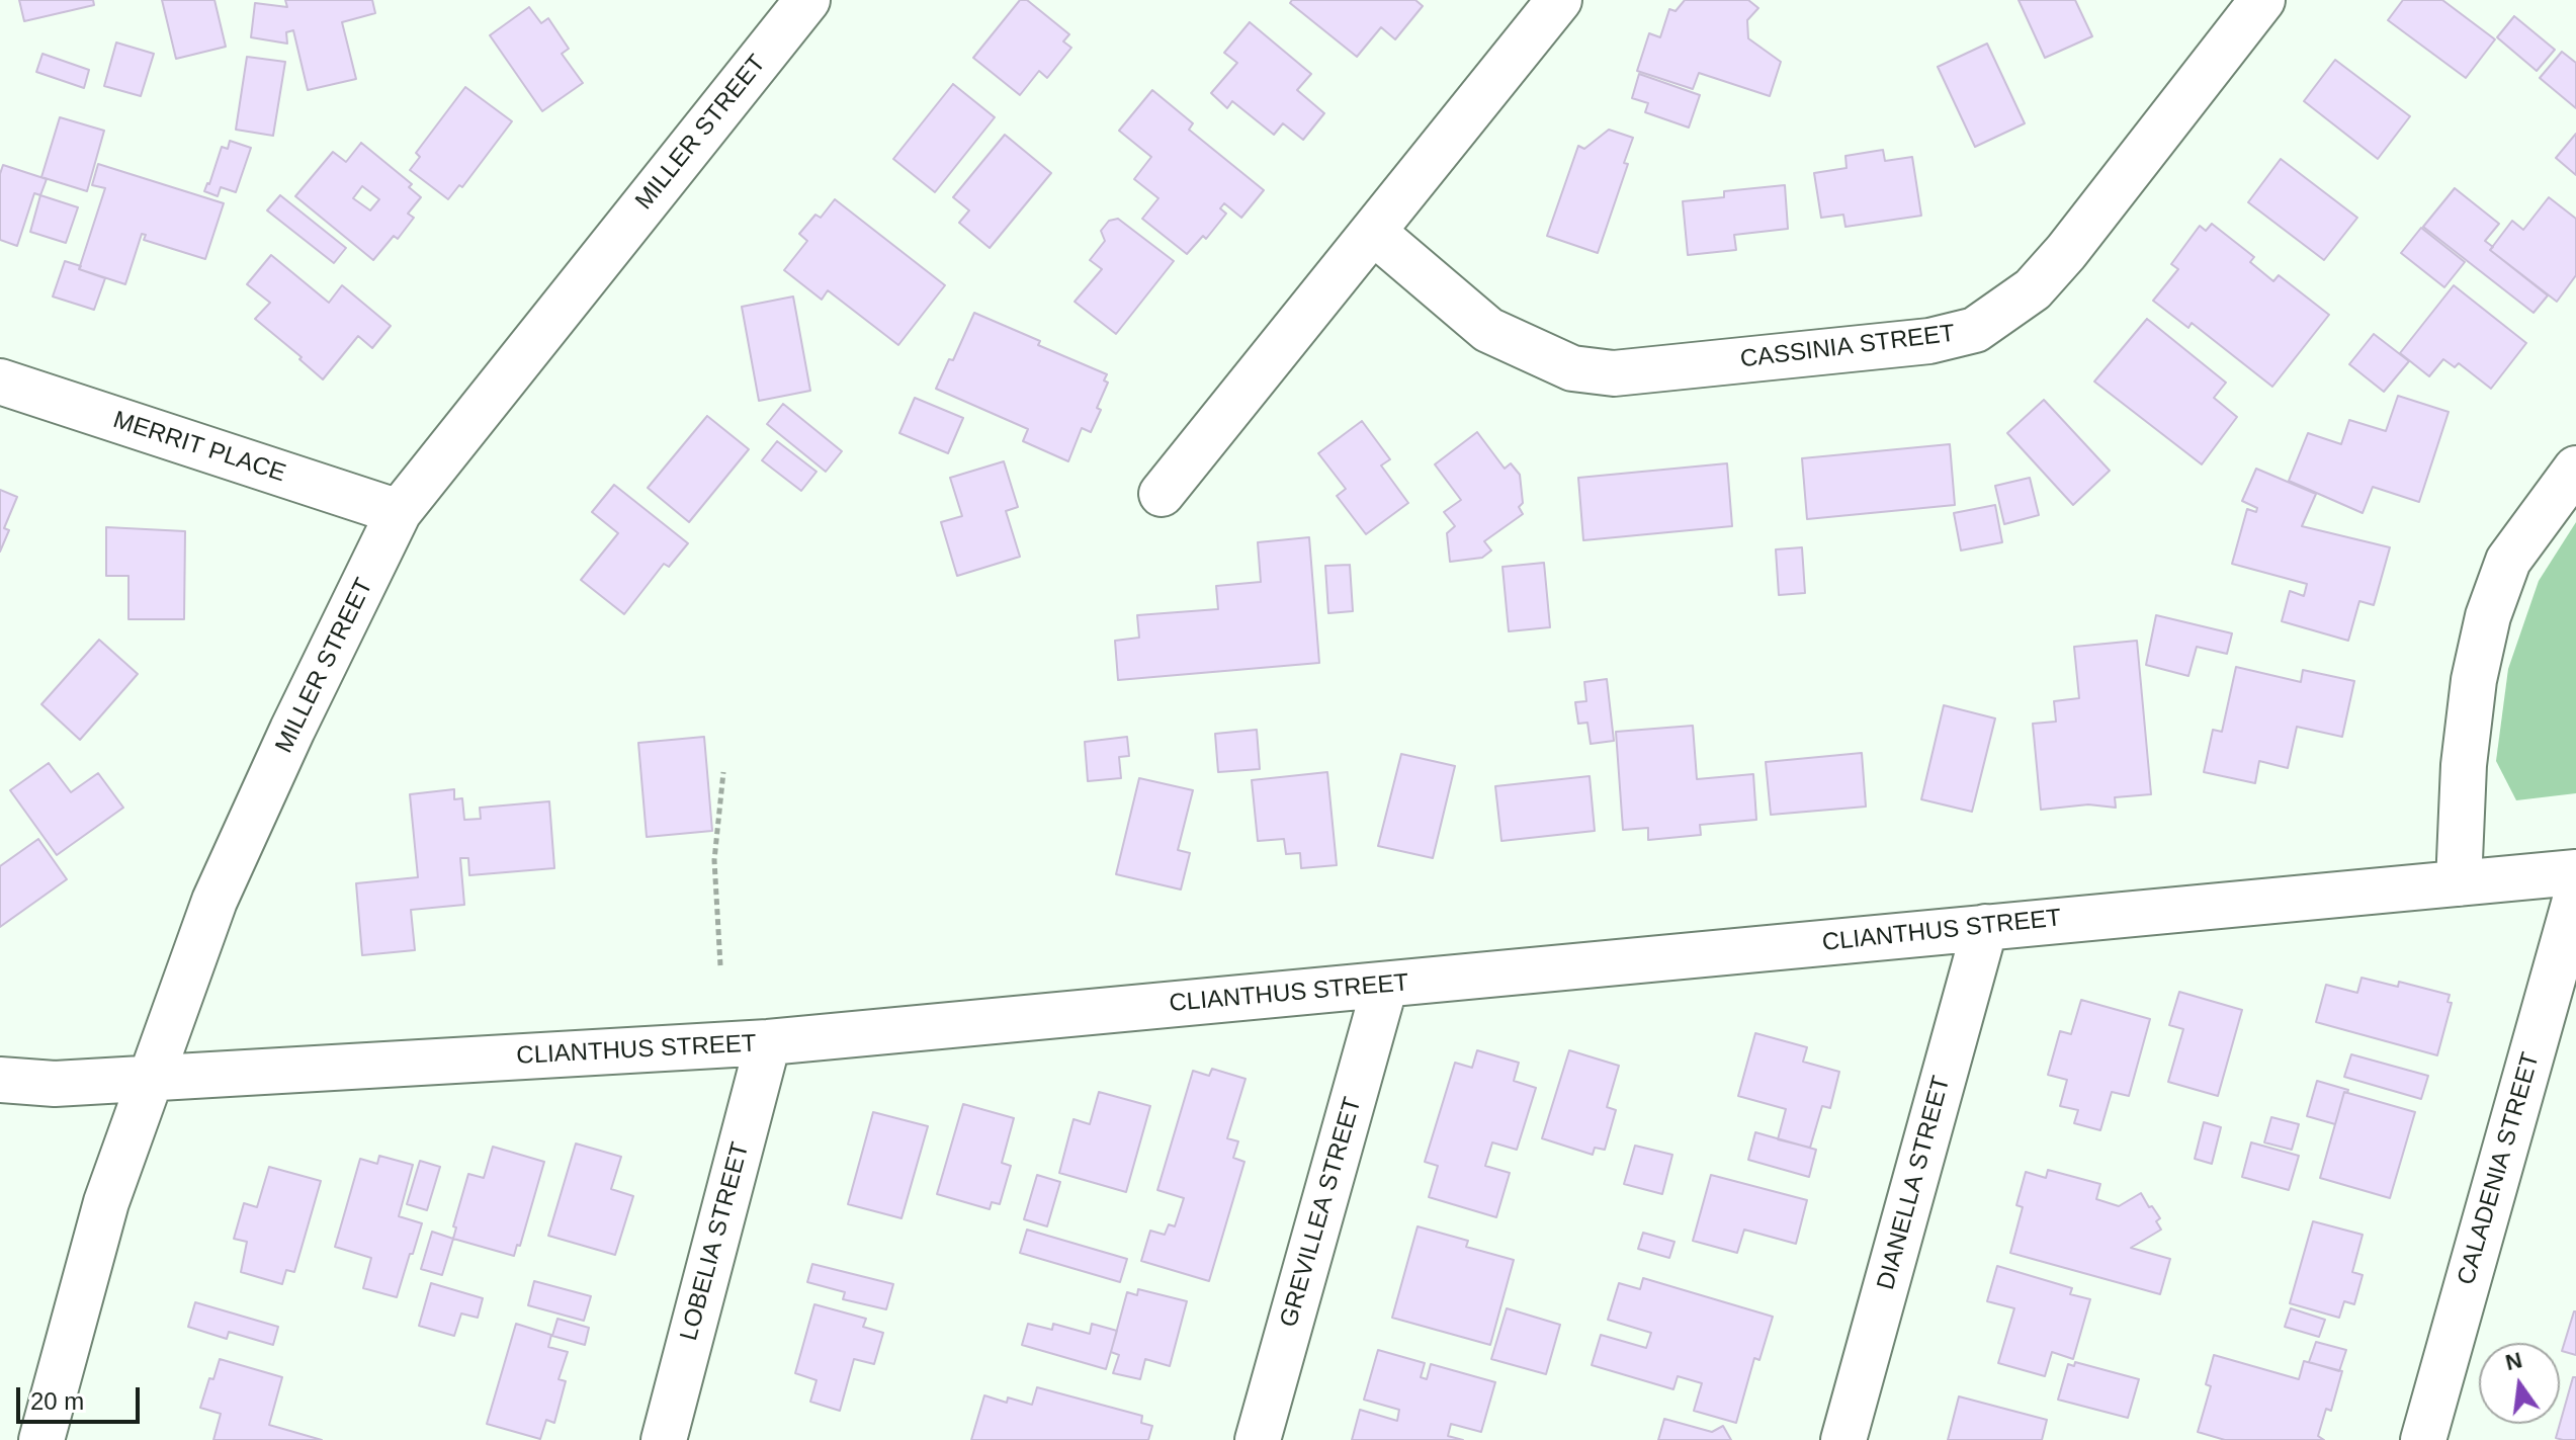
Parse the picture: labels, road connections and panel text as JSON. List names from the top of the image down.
{
  "streets": {
    "street": [
      "MILLER STREET",
      "CASSINIA STREET",
      "MERRIT PLACE",
      "CLIANTHUS STREET",
      "CALADENIA STREET",
      "DIANELLA STREET",
      "GREVILLEA STREET",
      "LOBELIA STREET"
    ]
  },
  "crossings": [
    ["MILLER STREET", "MERRIT PLACE"],
    ["MILLER STREET", "CLIANTHUS STREET"],
    ["CLIANTHUS STREET", "DIANELLA STREET"],
    ["CLIANTHUS STREET", "GREVILLEA STREET"],
    ["CLIANTHUS STREET", "LOBELIA STREET"]
  ],
  "scale_bar": "20 m",
  "north": "top"
}
